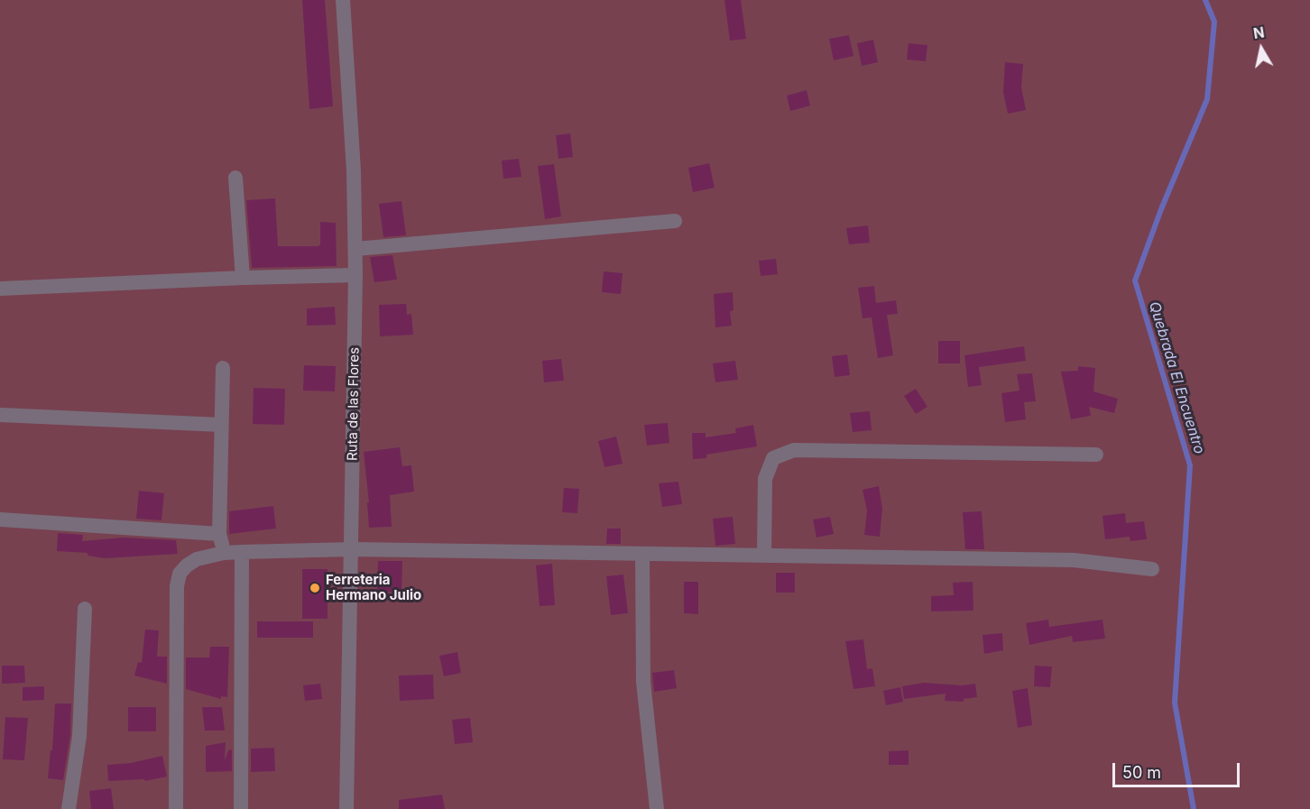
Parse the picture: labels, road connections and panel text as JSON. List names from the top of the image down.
{
  "streets": {
    "street": ["Ruta de las Flores"]
  },
  "water": ["Quebrada El Encuentro"],
  "places": ["Ferreteria Hermano Julio"],
  "scale_bar": "50 m",
  "north": "top"
}
